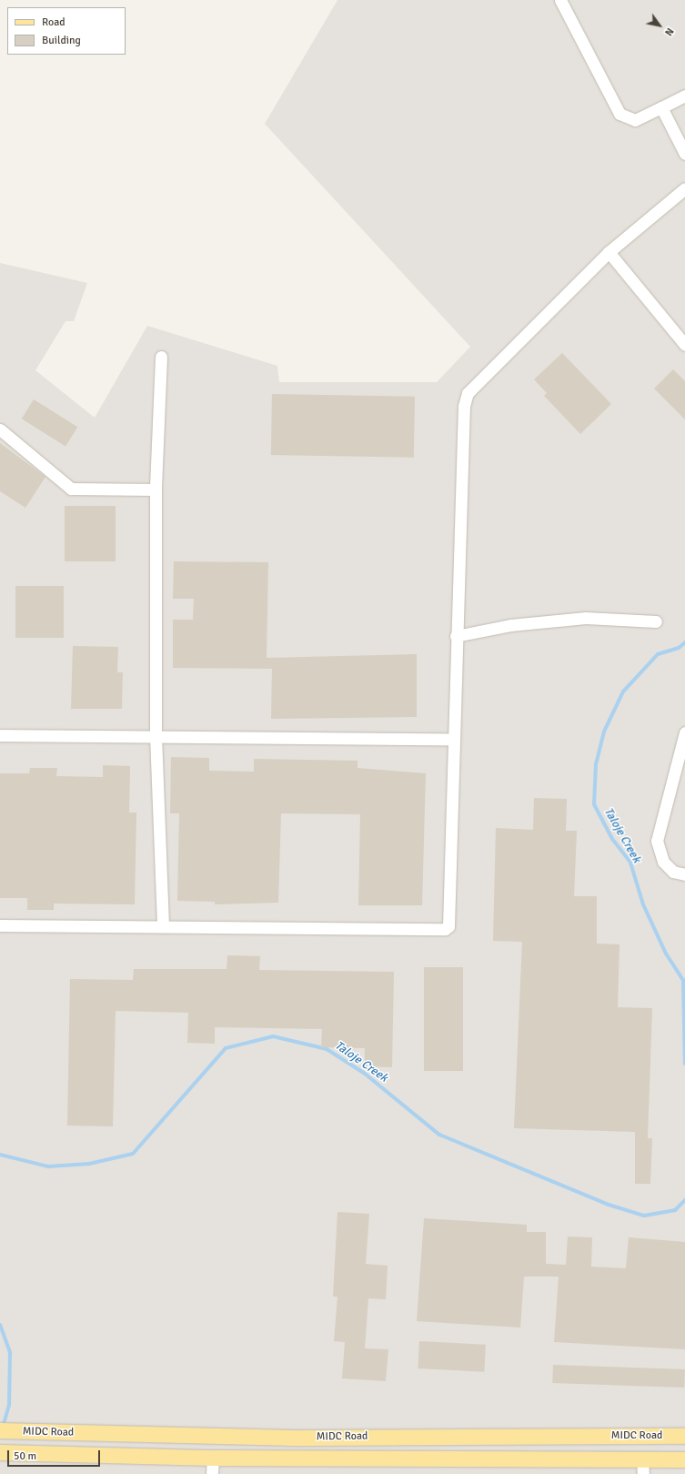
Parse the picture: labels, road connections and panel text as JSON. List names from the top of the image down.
{
  "streets": {
    "main road": ["MIDC Road"]
  },
  "water": ["Taloje Creek"],
  "legend": ["Road", "Building"],
  "scale_bar": "50 m",
  "north": "bottom right"
}
